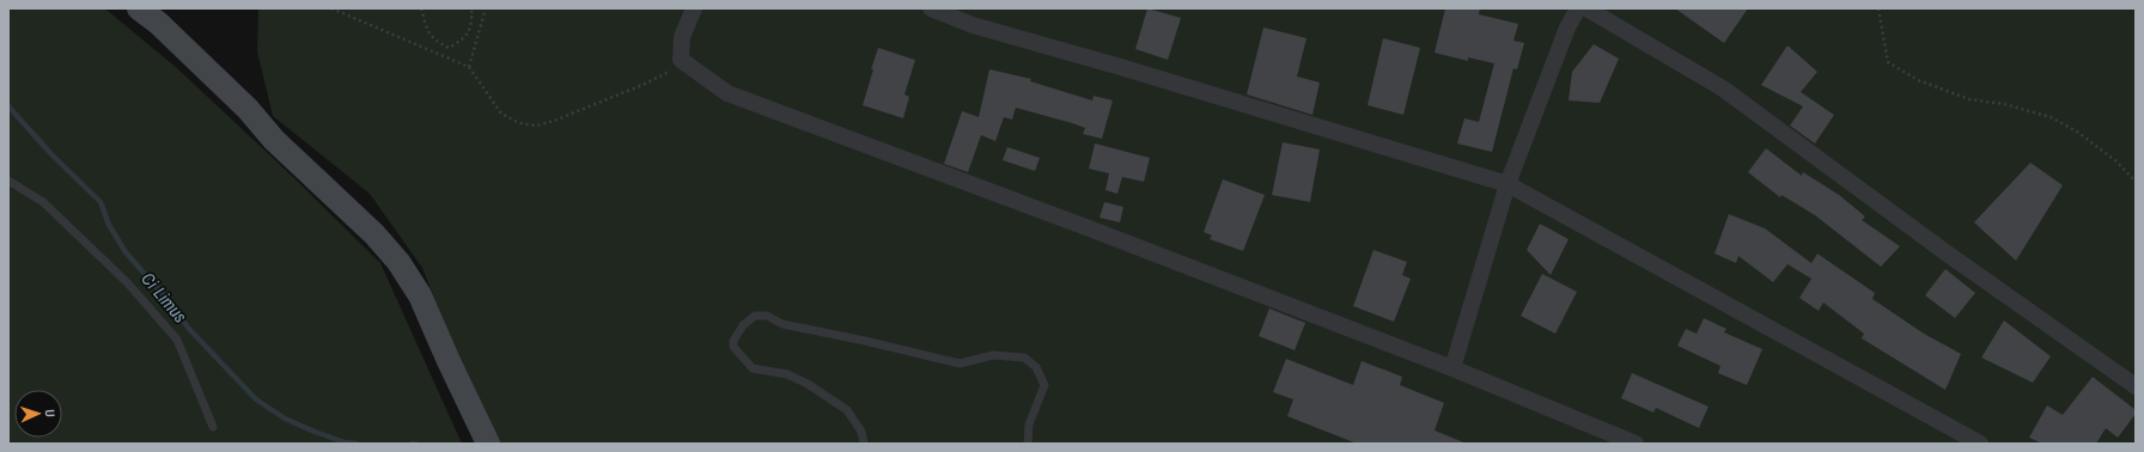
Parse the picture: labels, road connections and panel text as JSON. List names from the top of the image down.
{
  "water": ["Ci Limus"],
  "north": "right"
}
